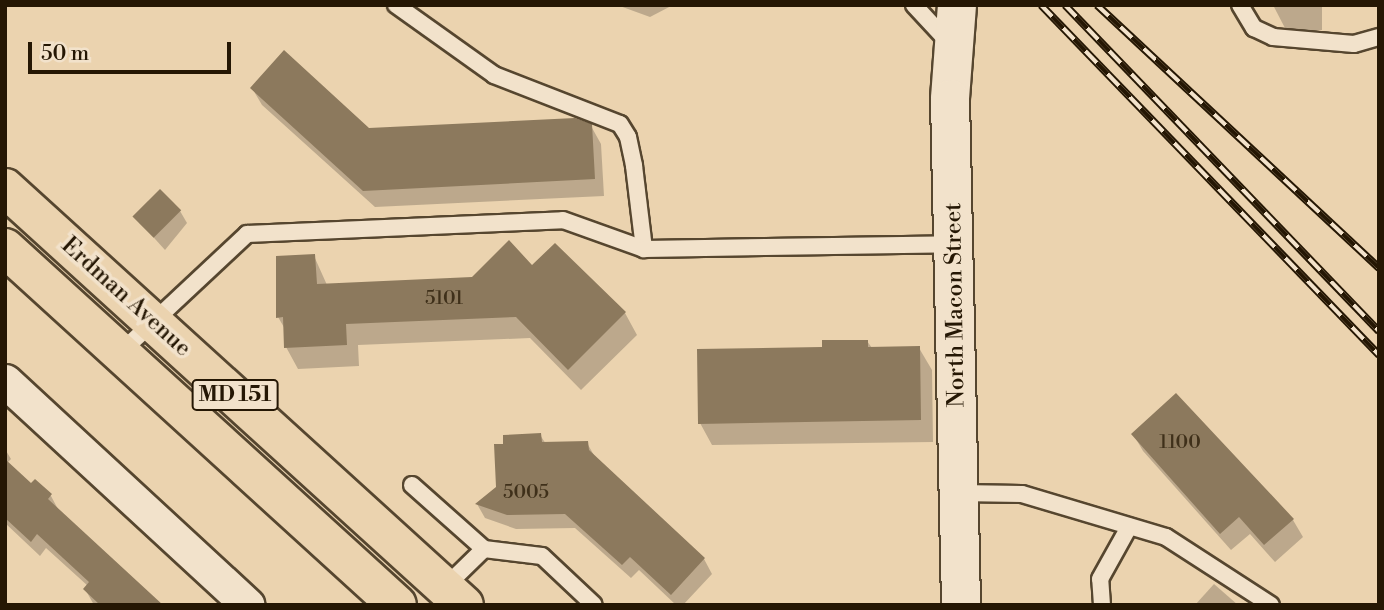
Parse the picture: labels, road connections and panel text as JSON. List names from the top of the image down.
{
  "streets": {
    "main road": ["Erdman Avenue", "MD 151"],
    "street": ["North Macon Street"]
  },
  "house_numbers": ["5101", "1100", "5005"],
  "scale_bar": "50 m"
}
